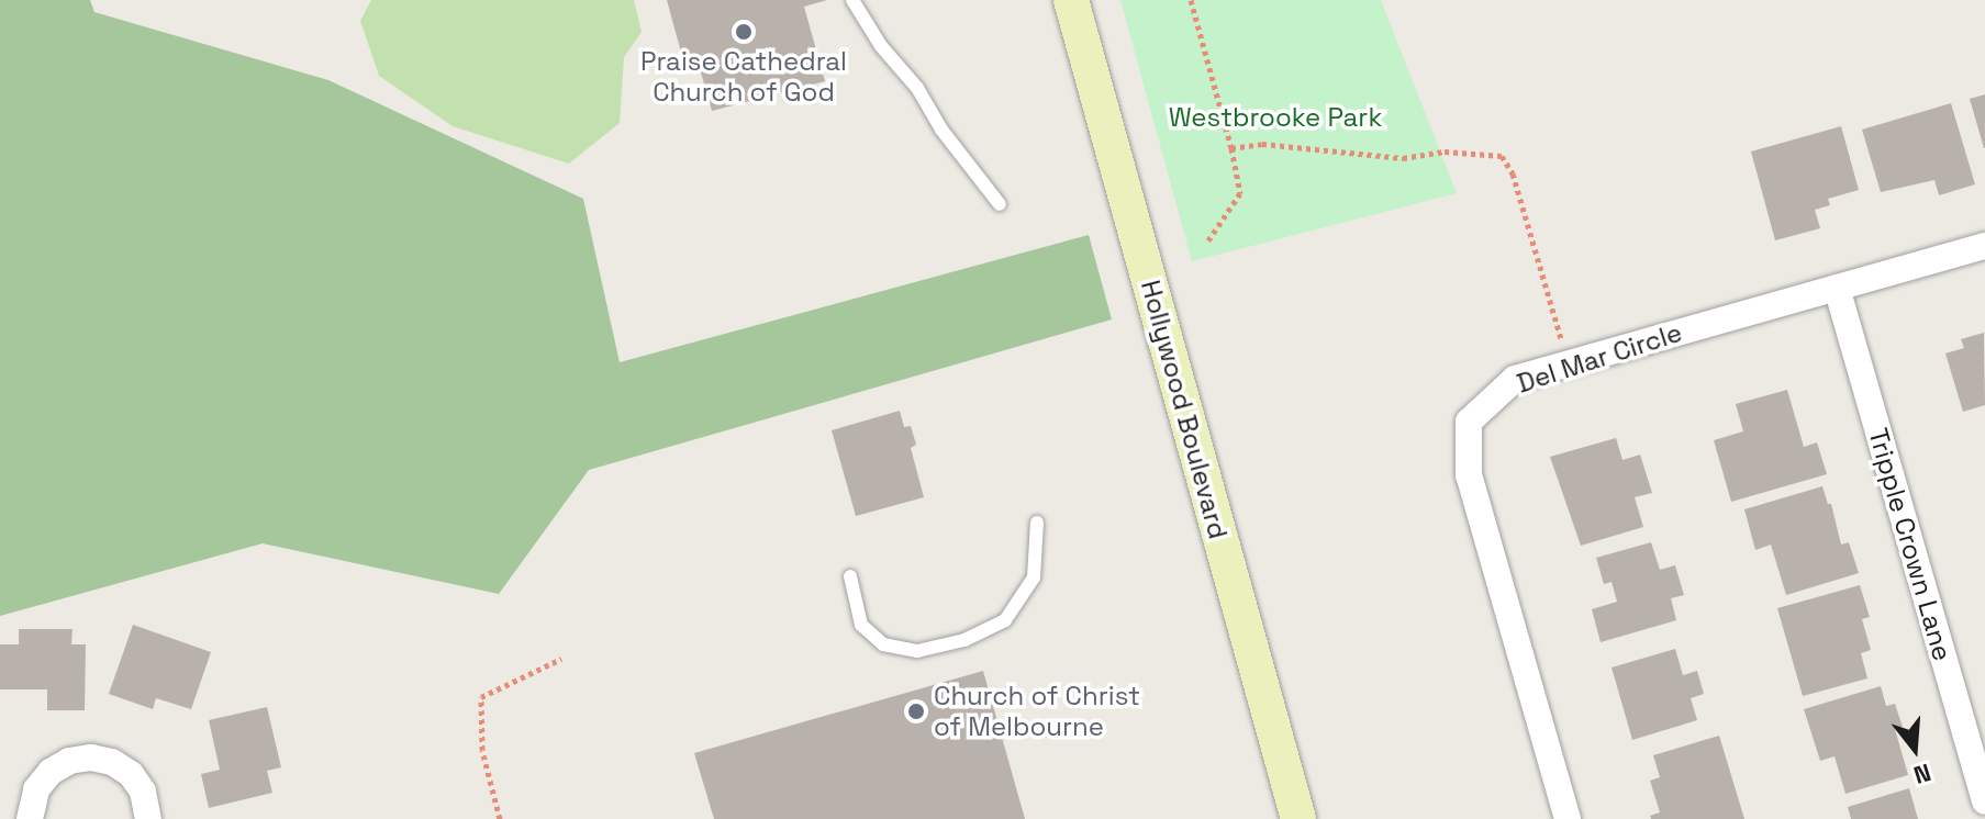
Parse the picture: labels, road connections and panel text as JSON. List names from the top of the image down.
{
  "streets": {
    "street": ["Del Mar Circle", "Hollywood Boulevard", "Tripple Crown Lane"]
  },
  "crossings": [
    ["Del Mar Circle", "Tripple Crown Lane"]
  ],
  "parks": ["Westbrooke Park"],
  "places": ["Praise Cathedral Church of God", "Church of Christ of Melbourne"],
  "north": "bottom"
}
